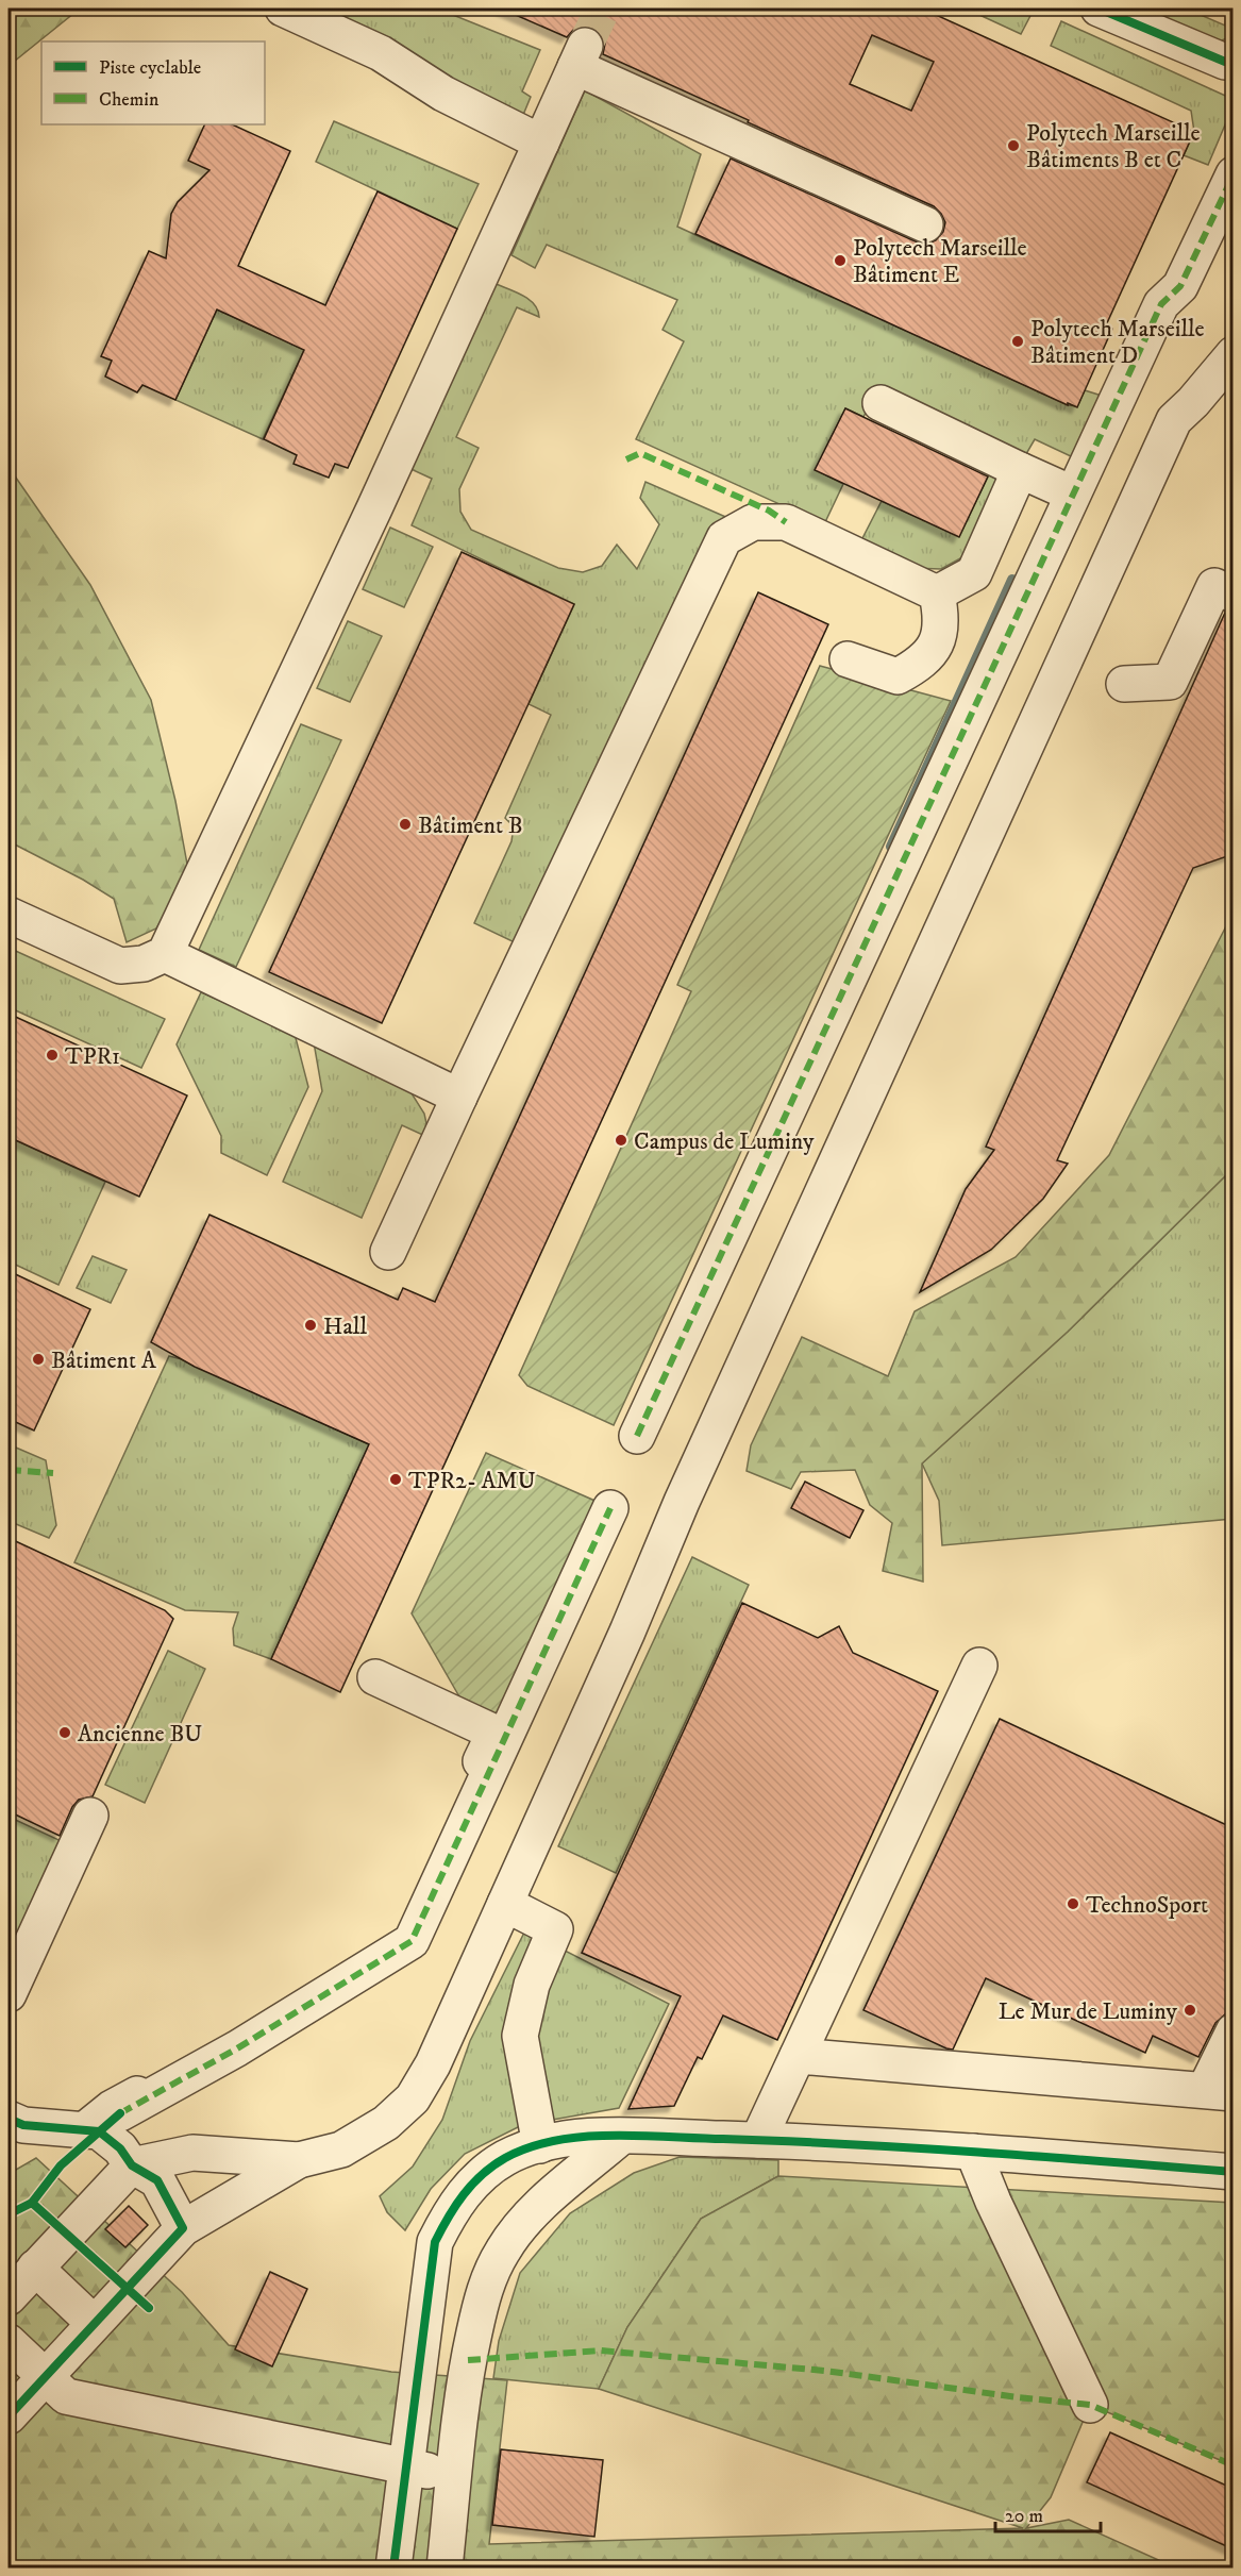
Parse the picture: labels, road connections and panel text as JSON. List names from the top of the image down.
{
  "places": [
    "Polytech Marseille Bâtiments B et C",
    "Polytech Marseille Bâtiment E",
    "Polytech Marseille Bâtiment D",
    "Bâtiment B",
    "TPR1",
    "Campus de Luminy",
    "Hall",
    "Bâtiment A",
    "TPR2- AMU",
    "Ancienne BU",
    "TechnoSport",
    "Le Mur de Luminy"
  ],
  "legend": ["Piste cyclable", "Chemin"],
  "scale_bar": "20 m"
}
